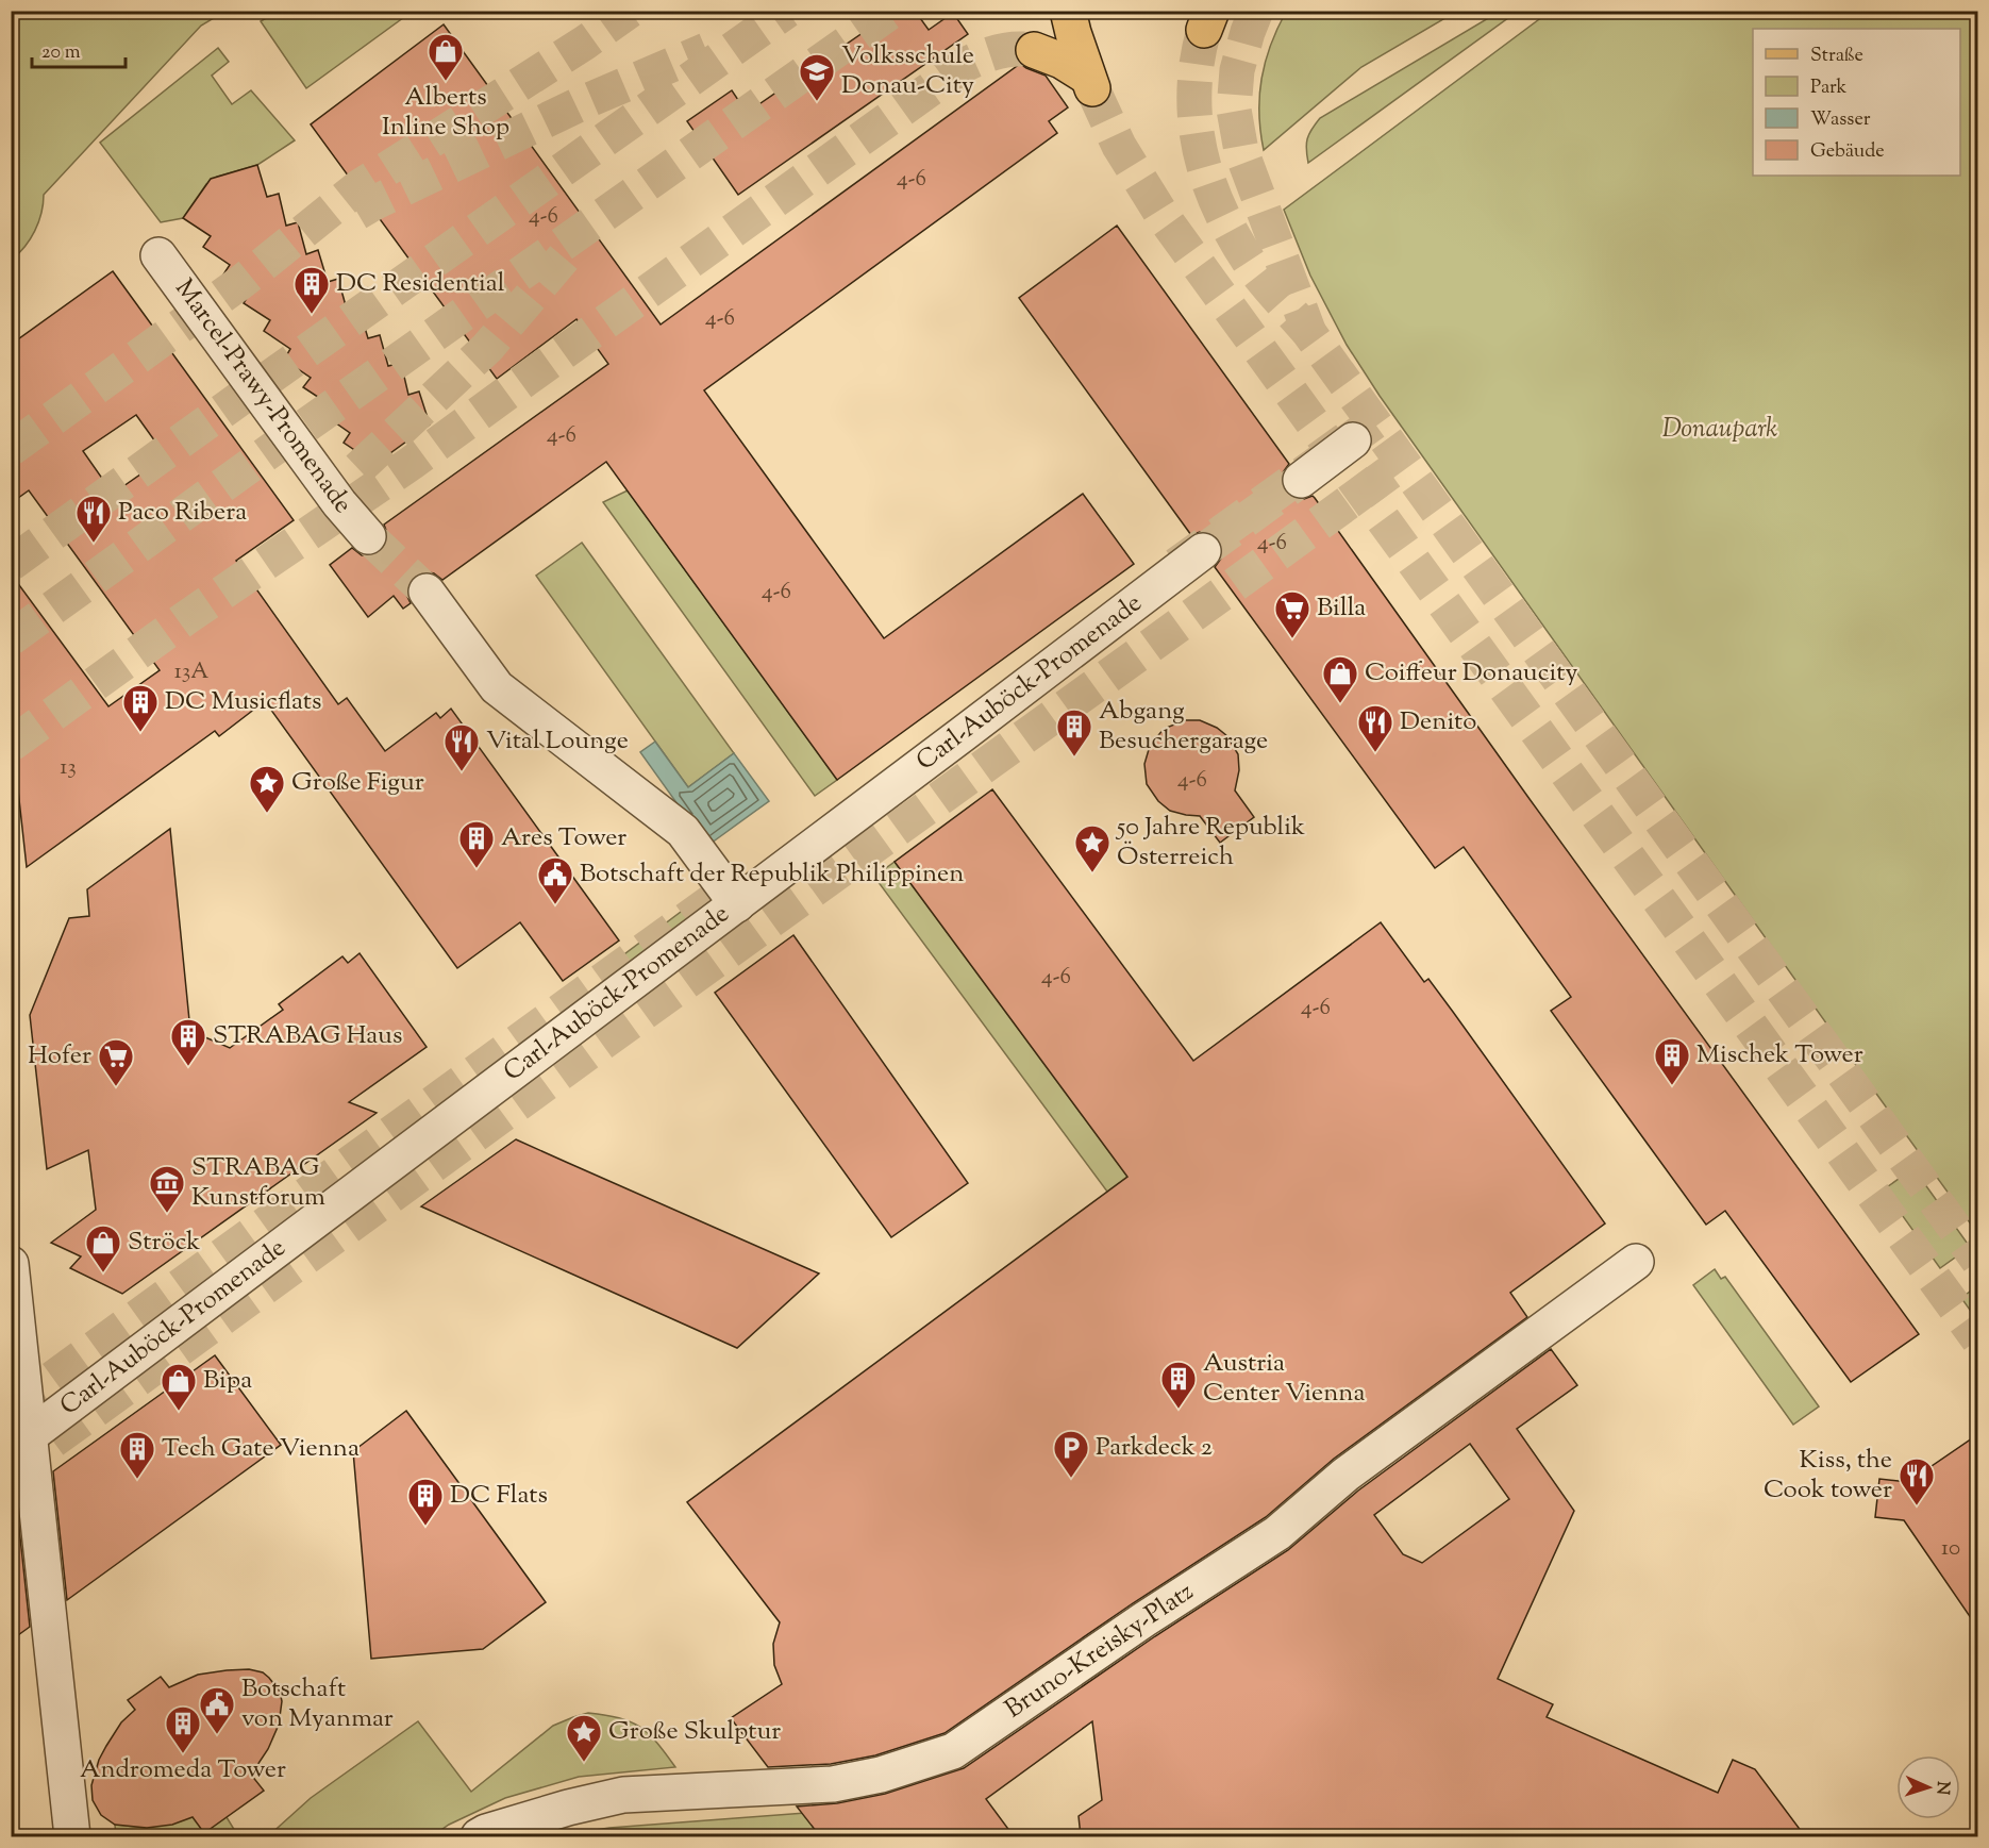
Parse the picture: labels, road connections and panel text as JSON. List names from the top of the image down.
{
  "streets": {
    "street": ["Marcel-Prawy-Promenade", "Carl-Auböck-Promenade", "Bruno-Kreisky-Platz"]
  },
  "parks": ["Donaupark"],
  "places": {
    "shop": [
      "Alberts Inline Shop",
      "Coiffeur Donaucity",
      "Ströck",
      "Bipa"
    ],
    "school or university": ["Volksschule Donau-City"],
    "building": [
      "DC Residential",
      "DC Musicflats",
      "Abgang Besuchergarage",
      "Ares Tower",
      "STRABAG Haus",
      "Mischek Tower",
      "Austria Center Vienna",
      "Tech Gate Vienna",
      "DC Flats",
      "Andromeda Tower"
    ],
    "restaurant": [
      "Paco Ribera",
      "Denito",
      "Vital Lounge",
      "Kiss, the Cook tower"
    ],
    "supermarket": ["Billa", "Hofer"],
    "place": ["Große Figur", "50 Jahre Republik Österreich", "Große Skulptur"],
    "public building": ["Botschaft der Republik Philippinen", "Botschaft von Myanmar"],
    "museum": ["STRABAG Kunstforum"],
    "parking": ["Parkdeck 2"]
  },
  "house_numbers": [
    "4-6",
    "4-6",
    "4-6",
    "4-6",
    "4-6",
    "4-6",
    "13A",
    "13",
    "4-6",
    "4-6",
    "4-6",
    "10"
  ],
  "legend": [
    "Straße",
    "Park",
    "Wasser",
    "Gebäude"
  ],
  "scale_bar": "20 m",
  "north": "right"
}
